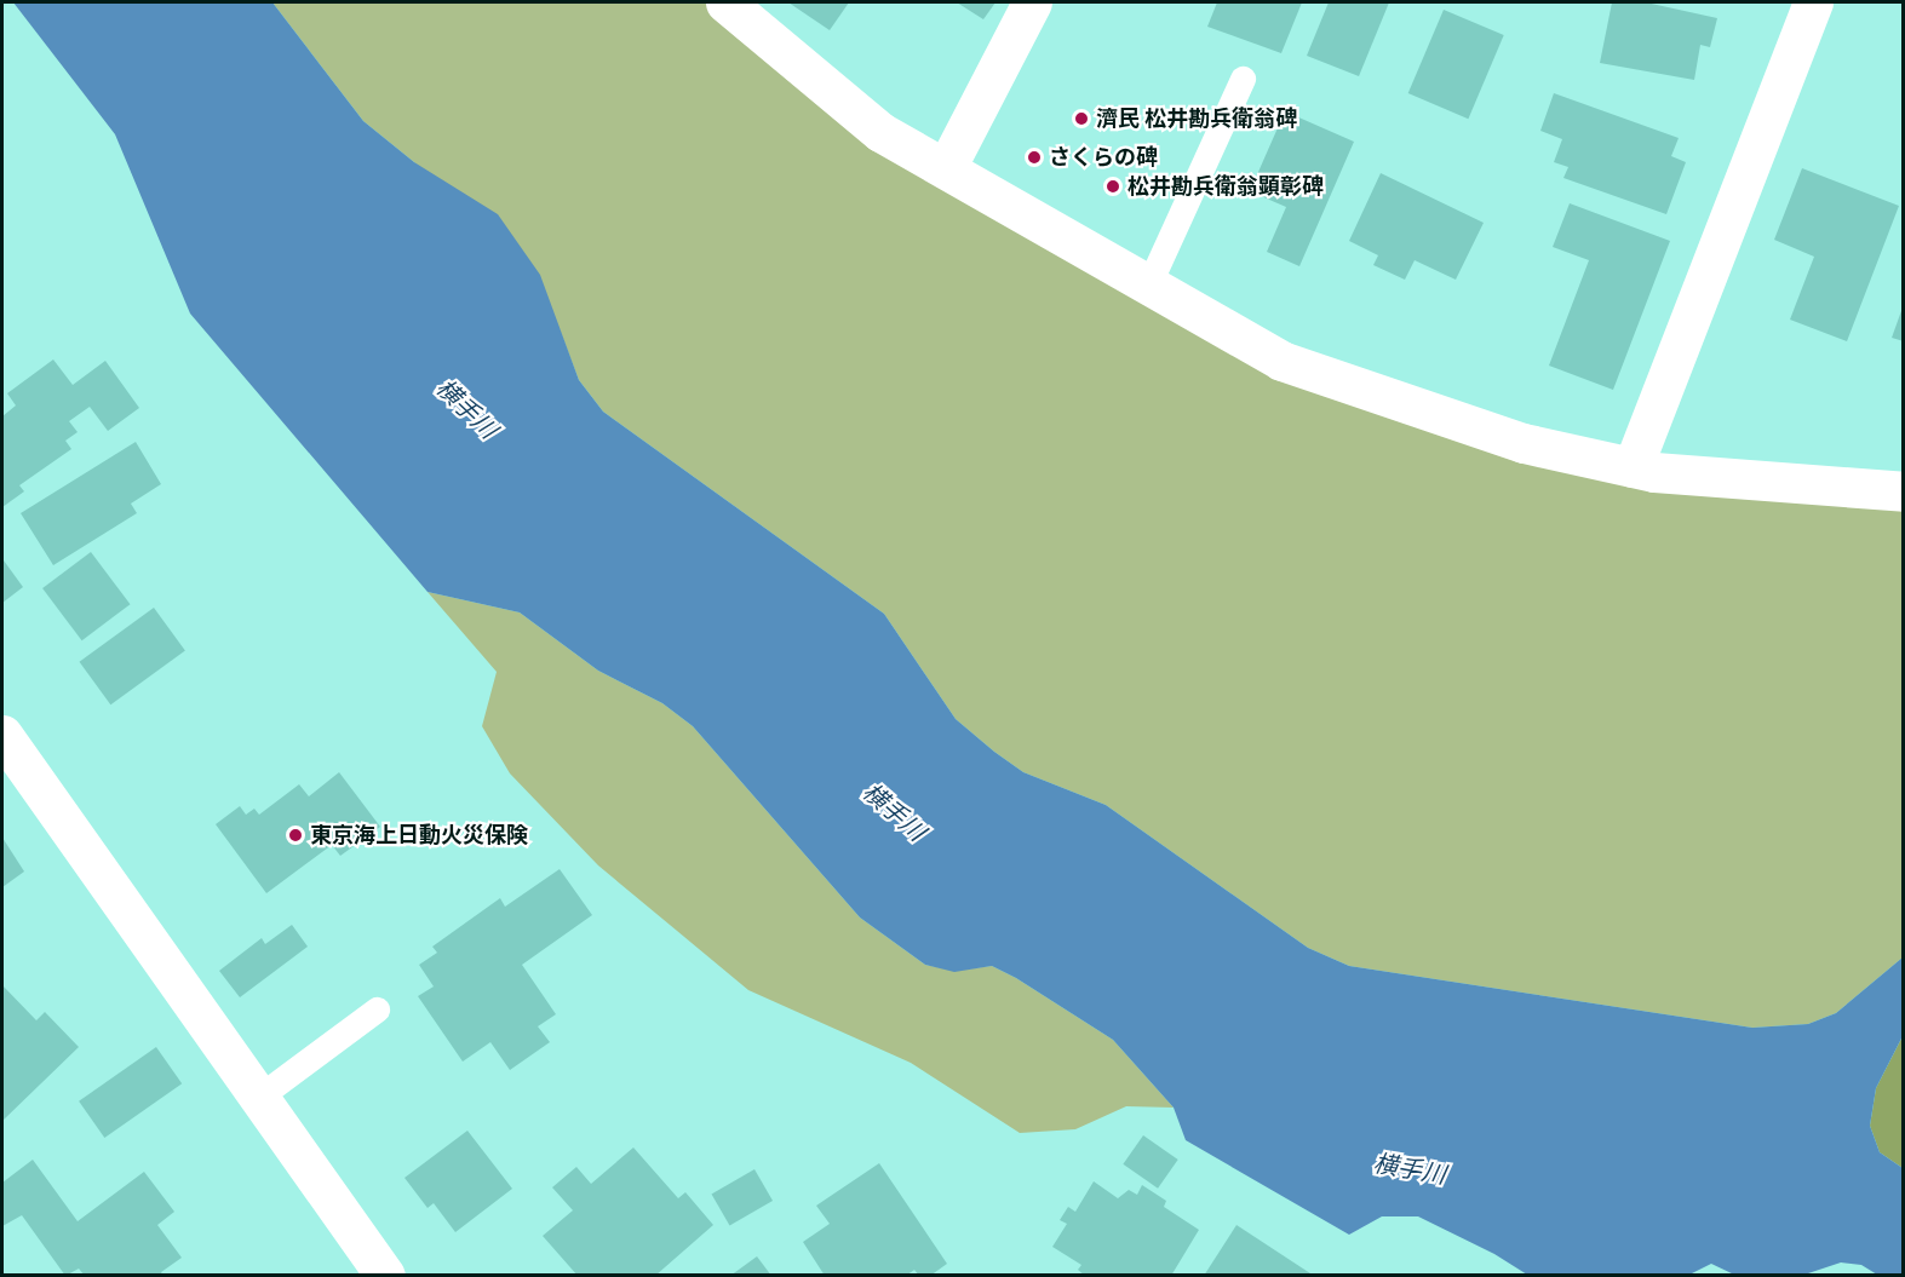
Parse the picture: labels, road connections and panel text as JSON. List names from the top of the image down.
{
  "water": ["横手川"],
  "places": [
    "濟民 松井勘兵衛翁碑",
    "さくらの碑",
    "松井勘兵衛翁顕彰碑",
    "東京海上日動火災保険"
  ]
}
